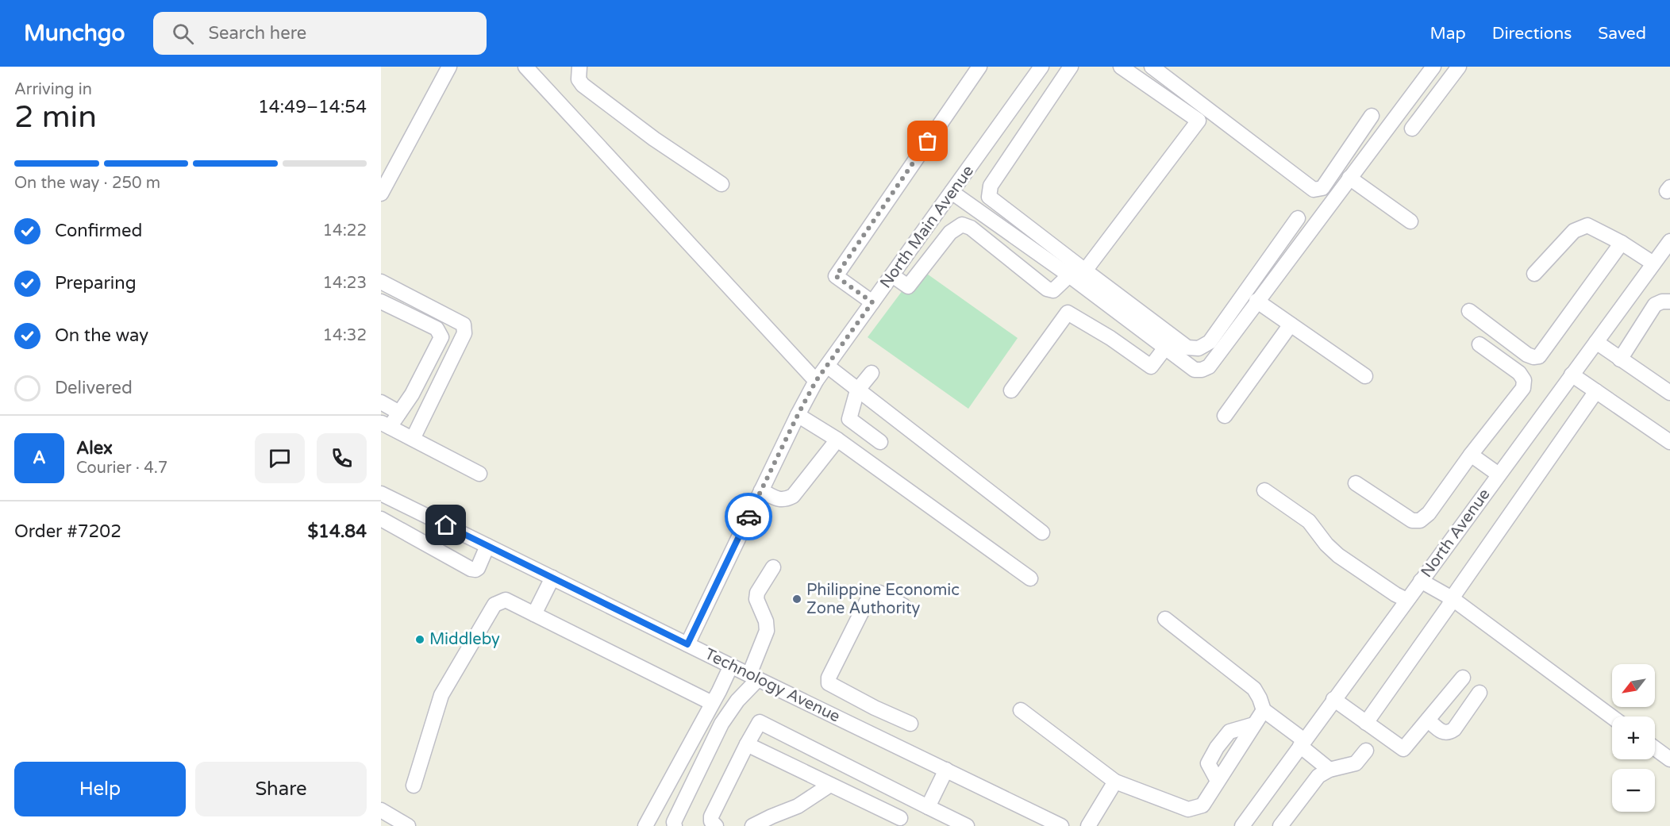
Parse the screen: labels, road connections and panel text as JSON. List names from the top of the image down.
{
  "streets": {
    "street": ["North Main Avenue", "North Avenue", "Technology Avenue"]
  },
  "crossings": [
    ["North Main Avenue", "Technology Avenue"]
  ],
  "places": ["Philippine Economic Zone Authority", "Middleby"],
  "north": "bottom left",
  "page": {
    "header": "Munchgo",
    "search": "Search here",
    "nav": ["Map", "Directions", "Saved"],
    "heading": ["2 min", "Arriving in", "14:49–14:54"],
    "panel": [
      "Alex",
      "Courier · 4.7",
      "Order #7202",
      "$14.84"
    ],
    "bar": "On the way · 250 m",
    "list": [
      ["Confirmed", "14:22"],
      ["Preparing", "14:23"],
      ["On the way", "14:32"],
      "Delivered"
    ],
    "round": "A",
    "map_buttons": ["+", "−"],
    "buttons": ["Help", "Share"]
  }
}
